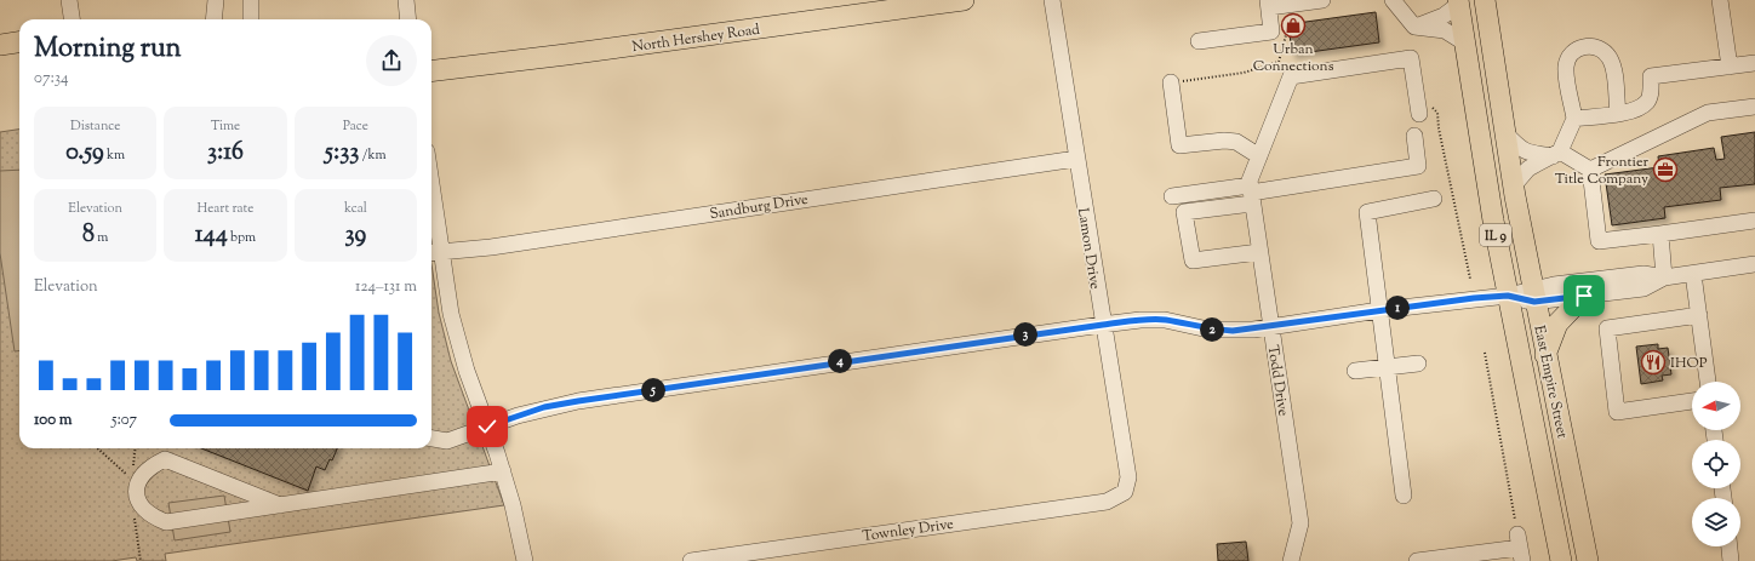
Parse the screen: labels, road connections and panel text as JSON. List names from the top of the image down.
{
  "streets": {
    "main road": ["North Hershey Road", "IL 9", "East Empire Street"],
    "street": [
      "Sandburg Drive",
      "Lamon Drive",
      "Todd Drive",
      "Townley Drive"
    ]
  },
  "crossings": [
    ["Sandburg Drive", "Lamon Drive"],
    ["Lamon Drive", "Townley Drive"]
  ],
  "places": {
    "shop": ["Urban Connections"],
    "office": ["Frontier Title Company"],
    "restaurant": ["IHOP"]
  },
  "north": "left",
  "page": {
    "heading": ["Morning run", "07:34"],
    "stats": [
      ["Distance", "0.59 km"],
      ["Time", "3:16"],
      ["Pace", "5:33 /km"],
      ["Elevation", "8 m"],
      ["Heart rate", "144 bpm"],
      ["kcal", "39"]
    ],
    "chart": ["Elevation", "124–131 m"],
    "pins": [
      "1",
      "2",
      "3",
      "4",
      "5"
    ],
    "list": [
      {
        "name": "100 m",
        "note": "5:07"
      }
    ]
  }
}
